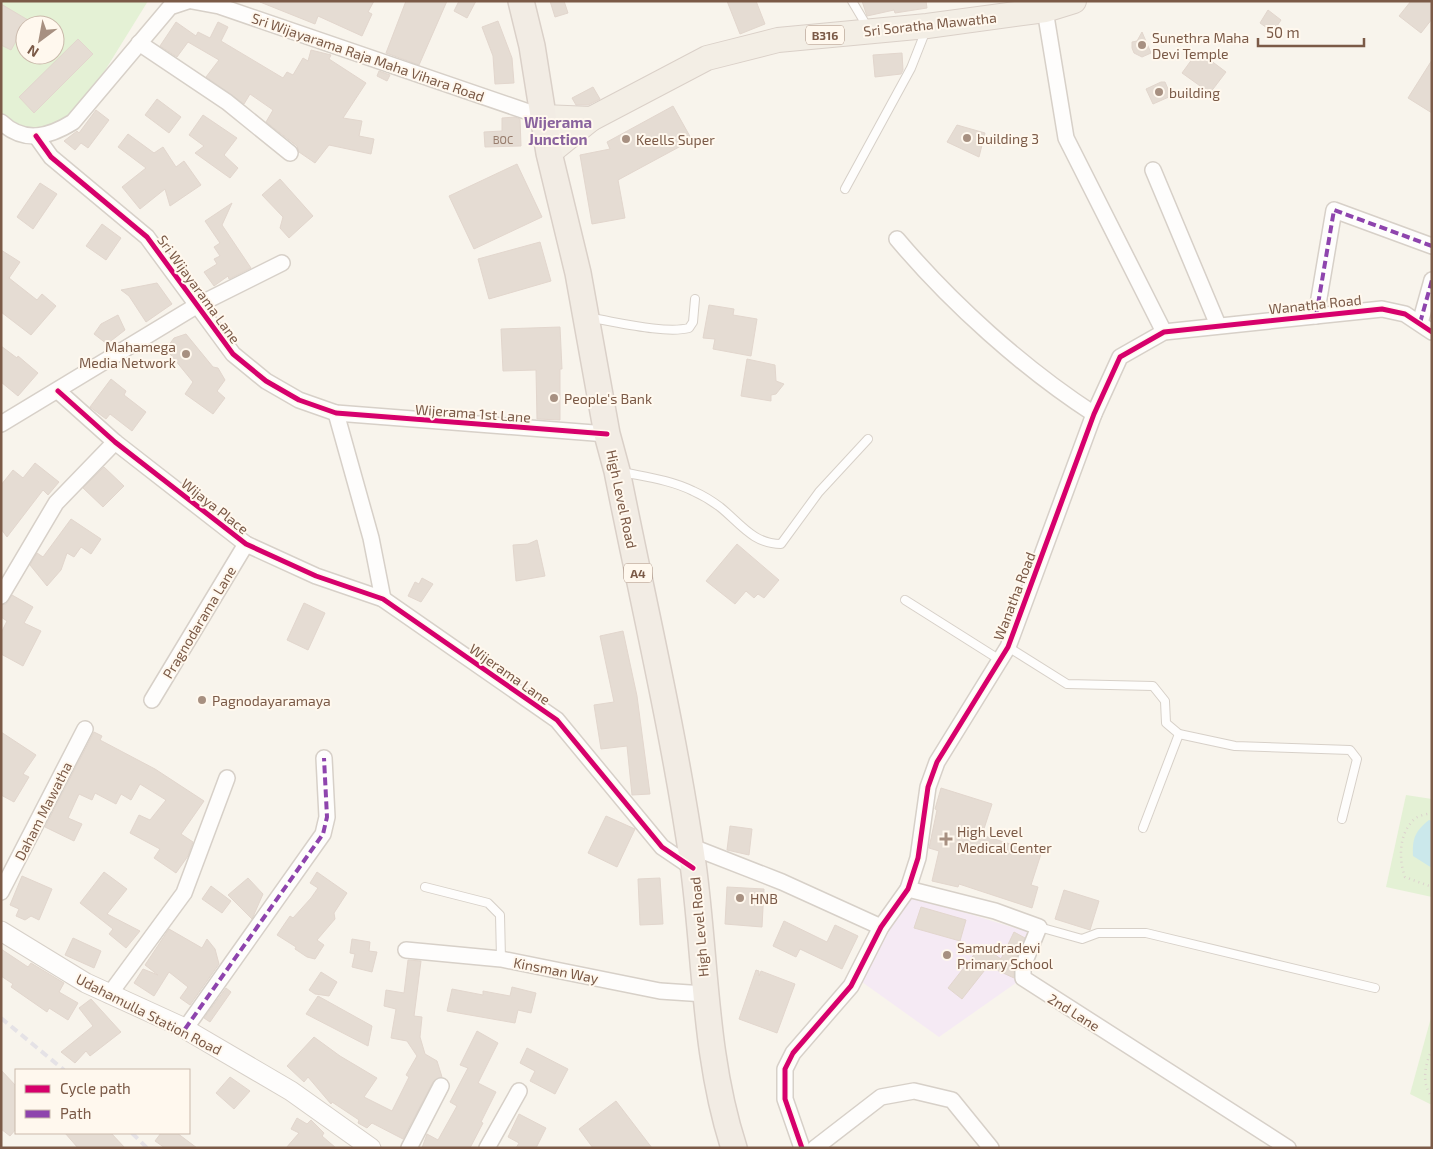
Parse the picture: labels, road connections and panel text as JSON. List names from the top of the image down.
{
  "streets": {
    "highway": ["High Level Road", "A4"],
    "main road": ["Sri Soratha Mawatha", "B316"],
    "street": [
      "Sri Wijayarama Raja Maha Vihara Road",
      "Sri Wijayarama Lane",
      "Wanatha Road",
      "Wijerama 1st Lane",
      "Wijaya Place",
      "Pragnodarama Lane",
      "Wijerama Lane",
      "Daham Mawatha",
      "Kinsman Way",
      "2nd Lane",
      "Udahamulla Station Road"
    ]
  },
  "crossings": [
    ["Sri Soratha Mawatha", "High Level Road"],
    ["Sri Wijayarama Raja Maha Vihara Road", "High Level Road"],
    ["Sri Wijayarama Lane", "Wijerama 1st Lane"],
    ["Wanatha Road", "Wijerama Lane"],
    ["Wijerama 1st Lane", "High Level Road"],
    ["High Level Road", "Wijerama Lane"],
    ["High Level Road", "Kinsman Way"],
    ["Wijaya Place", "Pragnodarama Lane"],
    ["Wijaya Place", "Wijerama Lane"]
  ],
  "districts": ["Wijerama Junction"],
  "places": {
    "other": [
      "Sunethra Maha Devi Temple",
      "building",
      "building 3",
      "Keells Super",
      "Mahamega Media Network",
      "People's Bank",
      "Pagnodayaramaya",
      "HNB",
      "Samudradevi Primary School"
    ],
    "health": ["High Level Medical Center"]
  },
  "house_numbers": ["BOC"],
  "legend": ["Cycle path", "Path"],
  "scale_bar": "50 m",
  "north": "bottom left"
}
